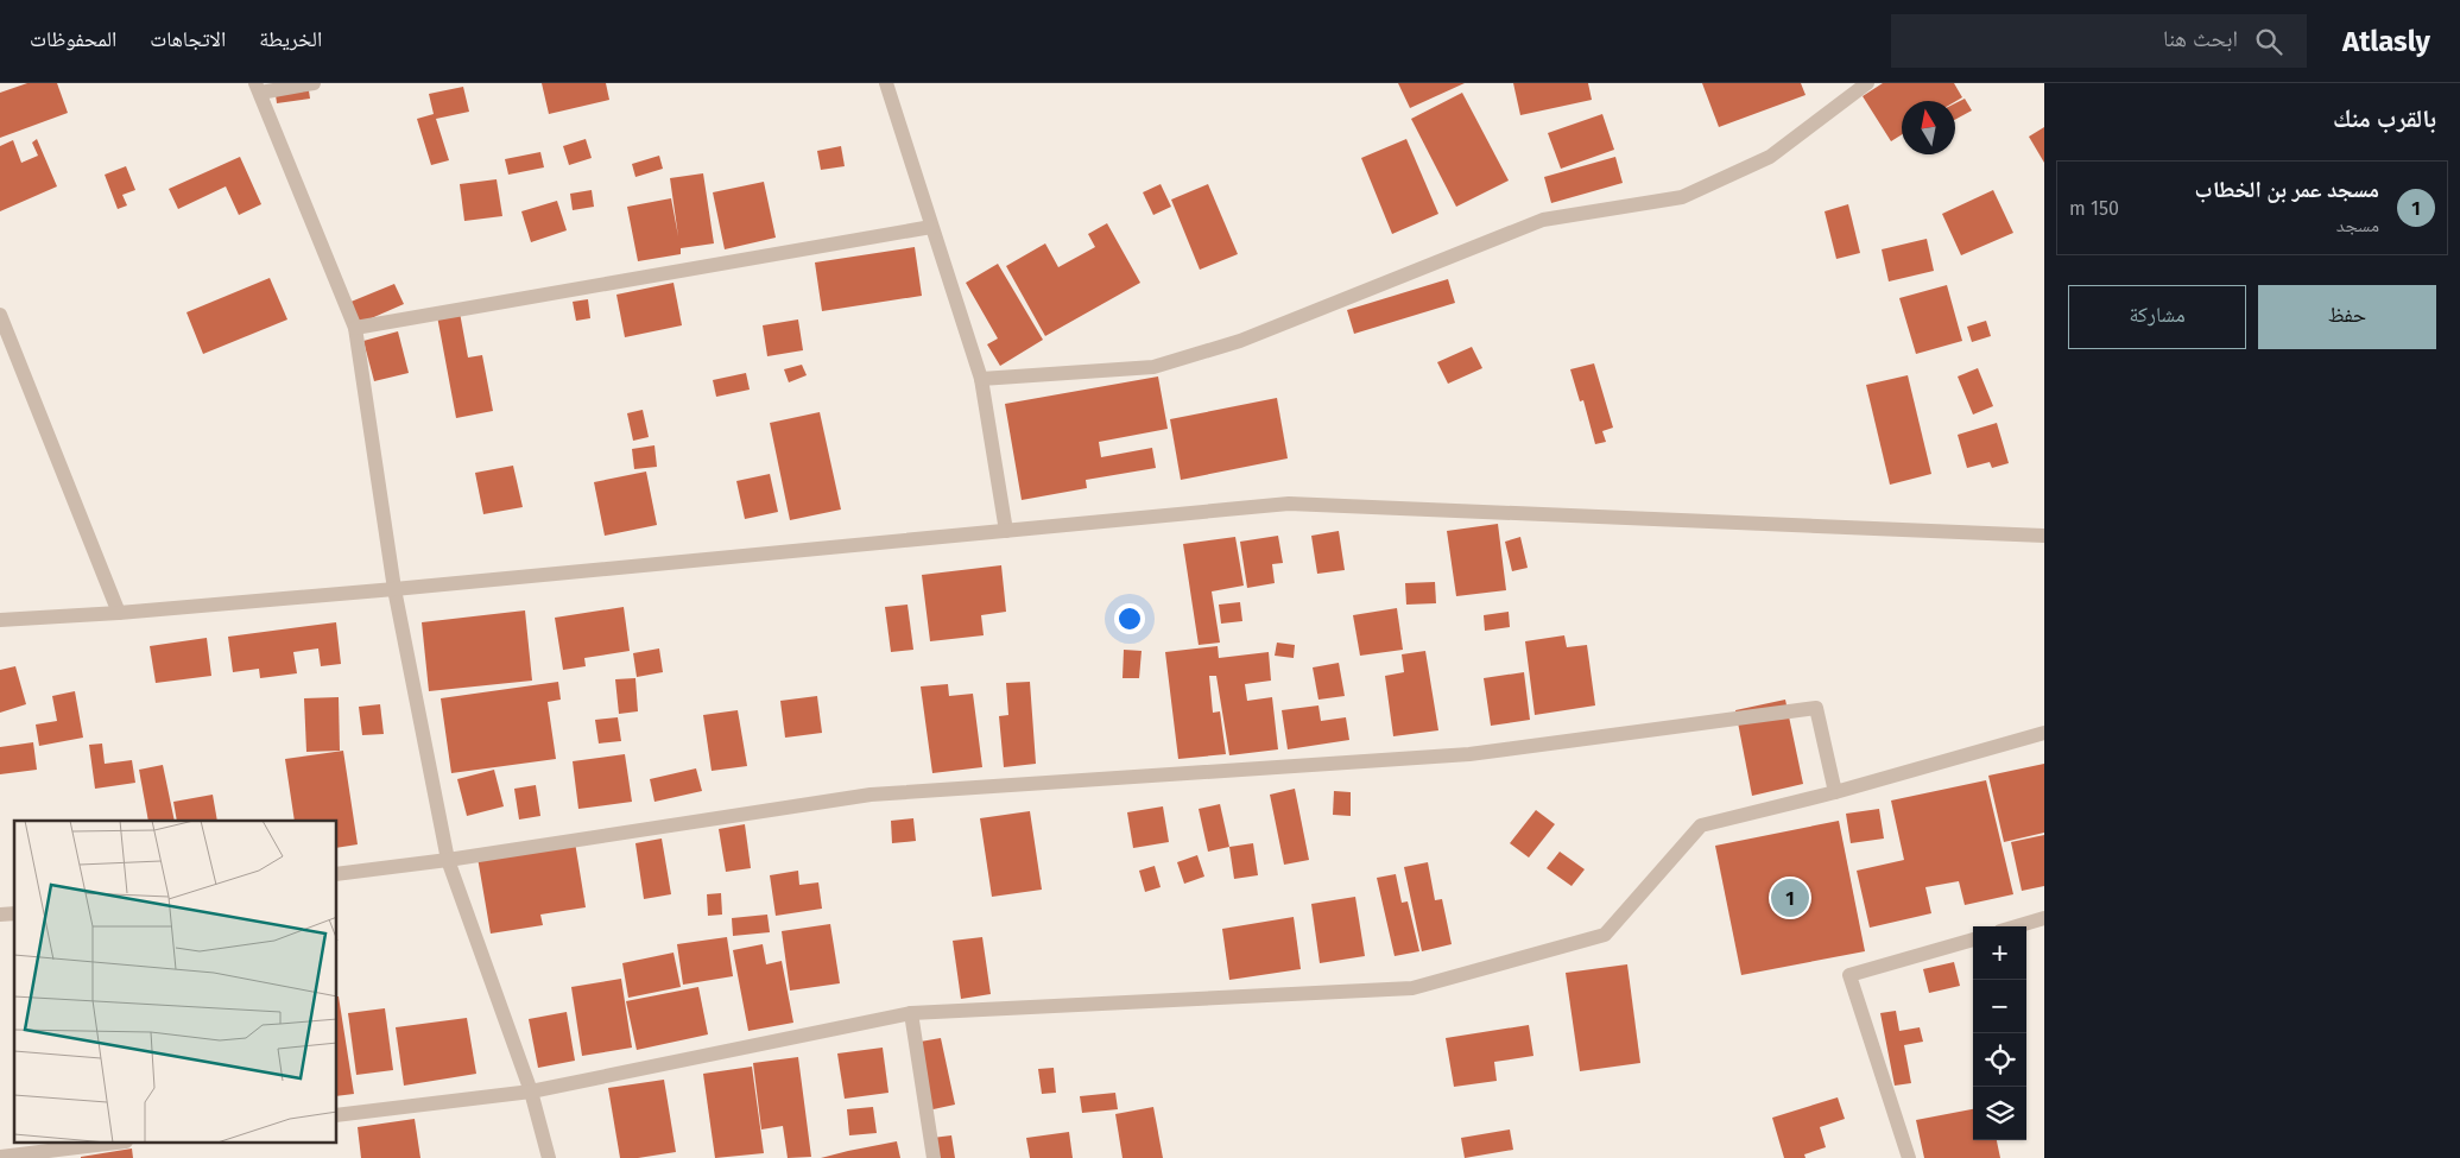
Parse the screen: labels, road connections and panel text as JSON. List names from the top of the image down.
{
  "north": "top",
  "page": {
    "header": "Atlasly",
    "search": "ابحث هنا",
    "nav": ["الخريطة", "الاتجاهات", "المحفوظات"],
    "heading": "بالقرب منك",
    "list": [
      {
        "mark": "1",
        "name": "مسجد عمر بن الخطاب",
        "note": "مسجد",
        "value": "150 m"
      }
    ],
    "buttons": ["حفظ", "مشاركة"],
    "pins": "1",
    "map_buttons": ["+", "−"]
  }
}
